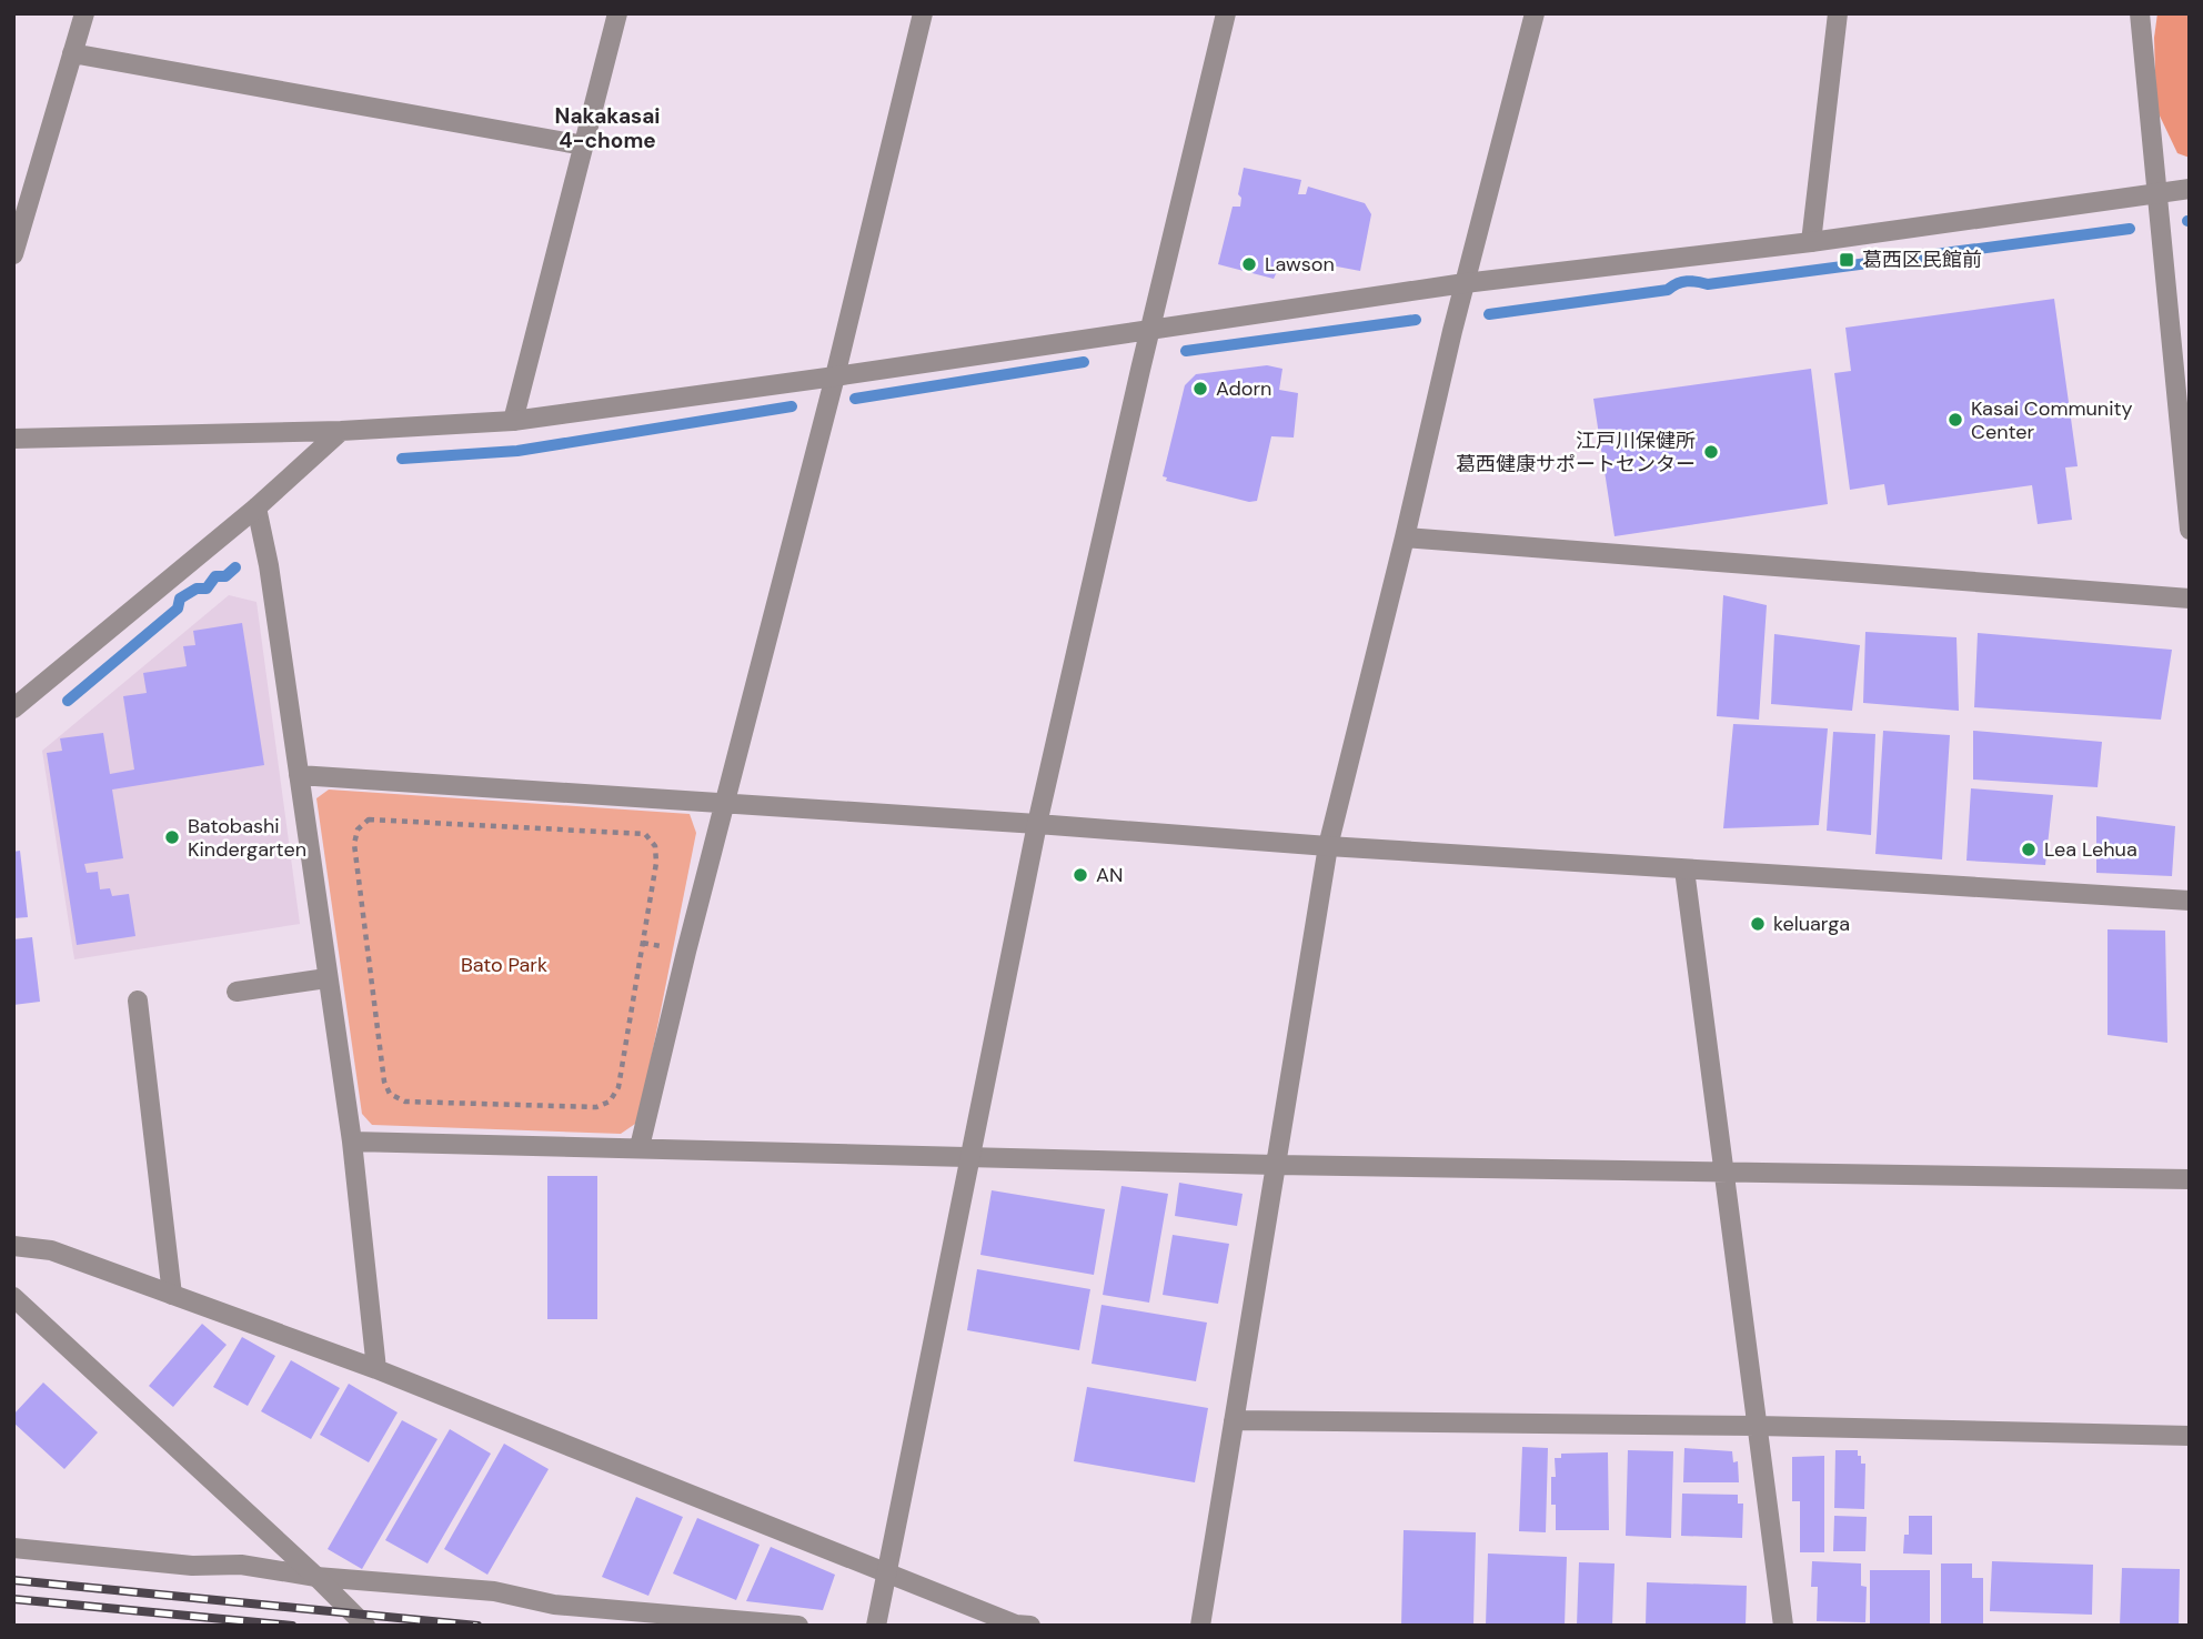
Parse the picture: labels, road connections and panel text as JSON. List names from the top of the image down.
{
  "districts": ["Nakakasai 4-chome"],
  "parks": ["Bato Park"],
  "places": {
    "transit": ["葛西区民館前"],
    "other": [
      "Lawson",
      "Adorn",
      "Kasai Community Center",
      "江戸川保健所 葛西健康サポートセンター",
      "Batobashi Kindergarten",
      "Lea Lehua",
      "AN",
      "keluarga"
    ]
  }
}
